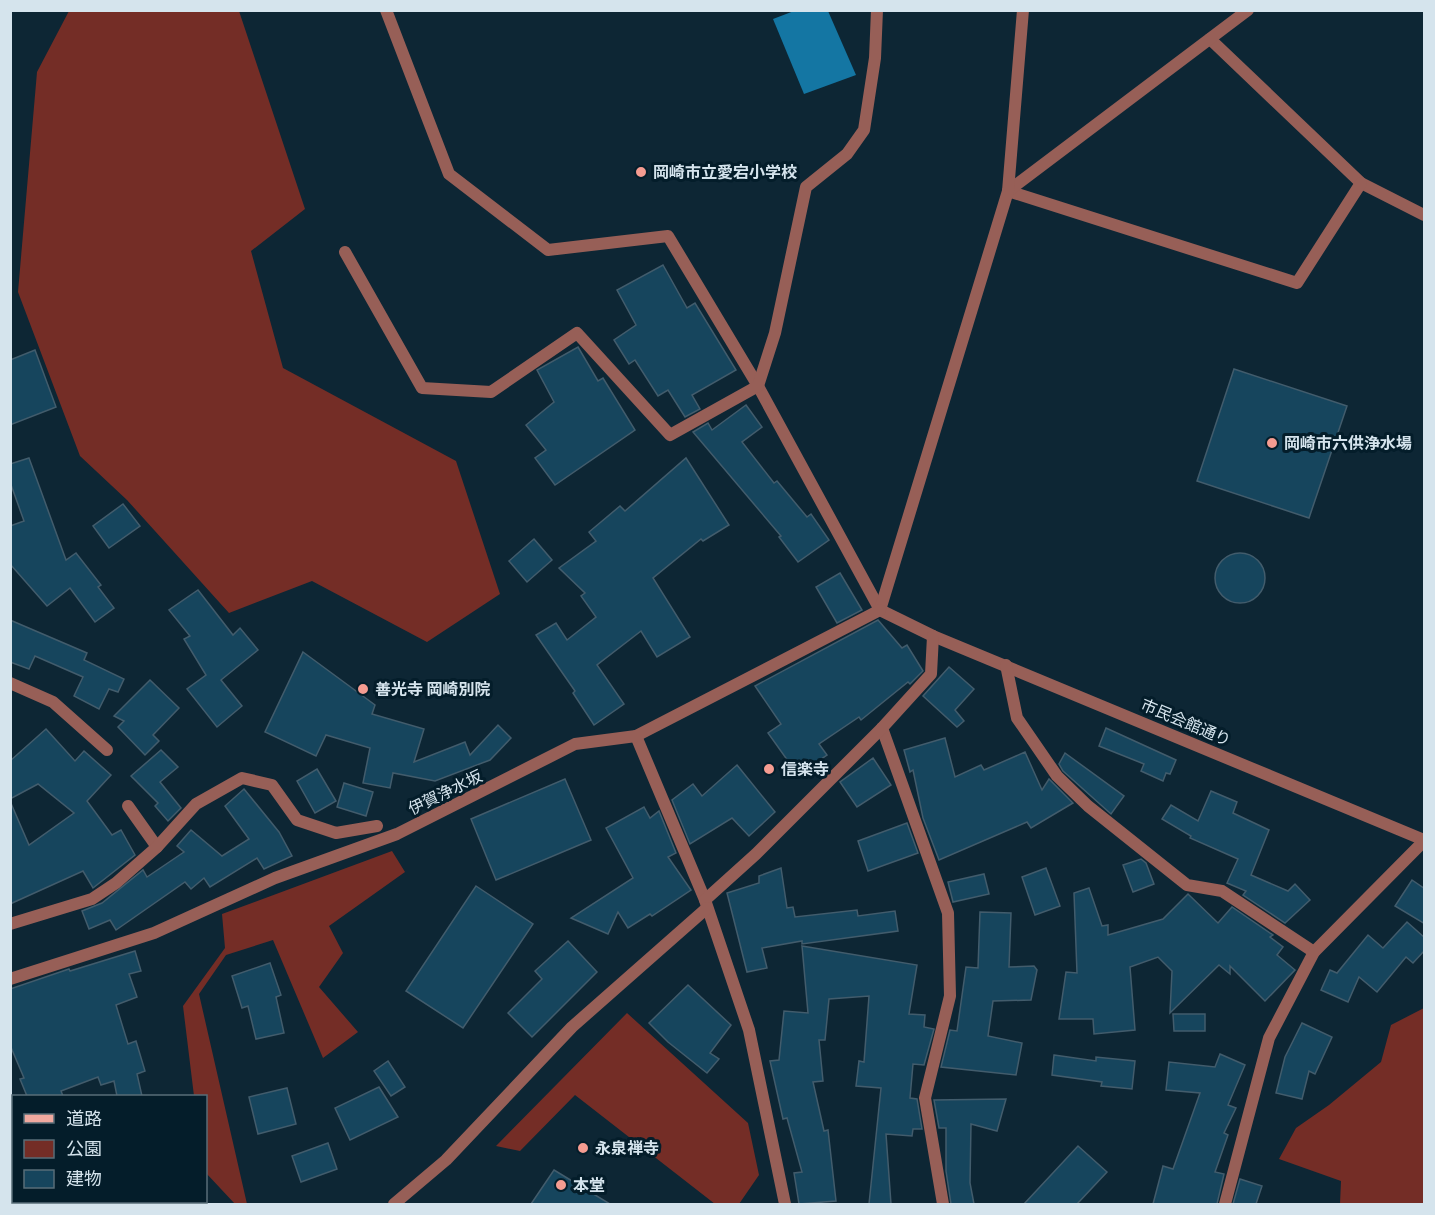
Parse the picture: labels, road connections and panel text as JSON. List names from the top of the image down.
{
  "streets": {
    "street": ["市民会館通り", "伊賀浄水坂"]
  },
  "crossings": [
    ["市民会館通り", "伊賀浄水坂"]
  ],
  "places": [
    "岡崎市立愛宕小学校",
    "岡崎市六供浄水場",
    "善光寺 岡崎別院",
    "信楽寺",
    "永泉禅寺",
    "本堂"
  ],
  "legend": ["道路", "公園", "建物"]
}
